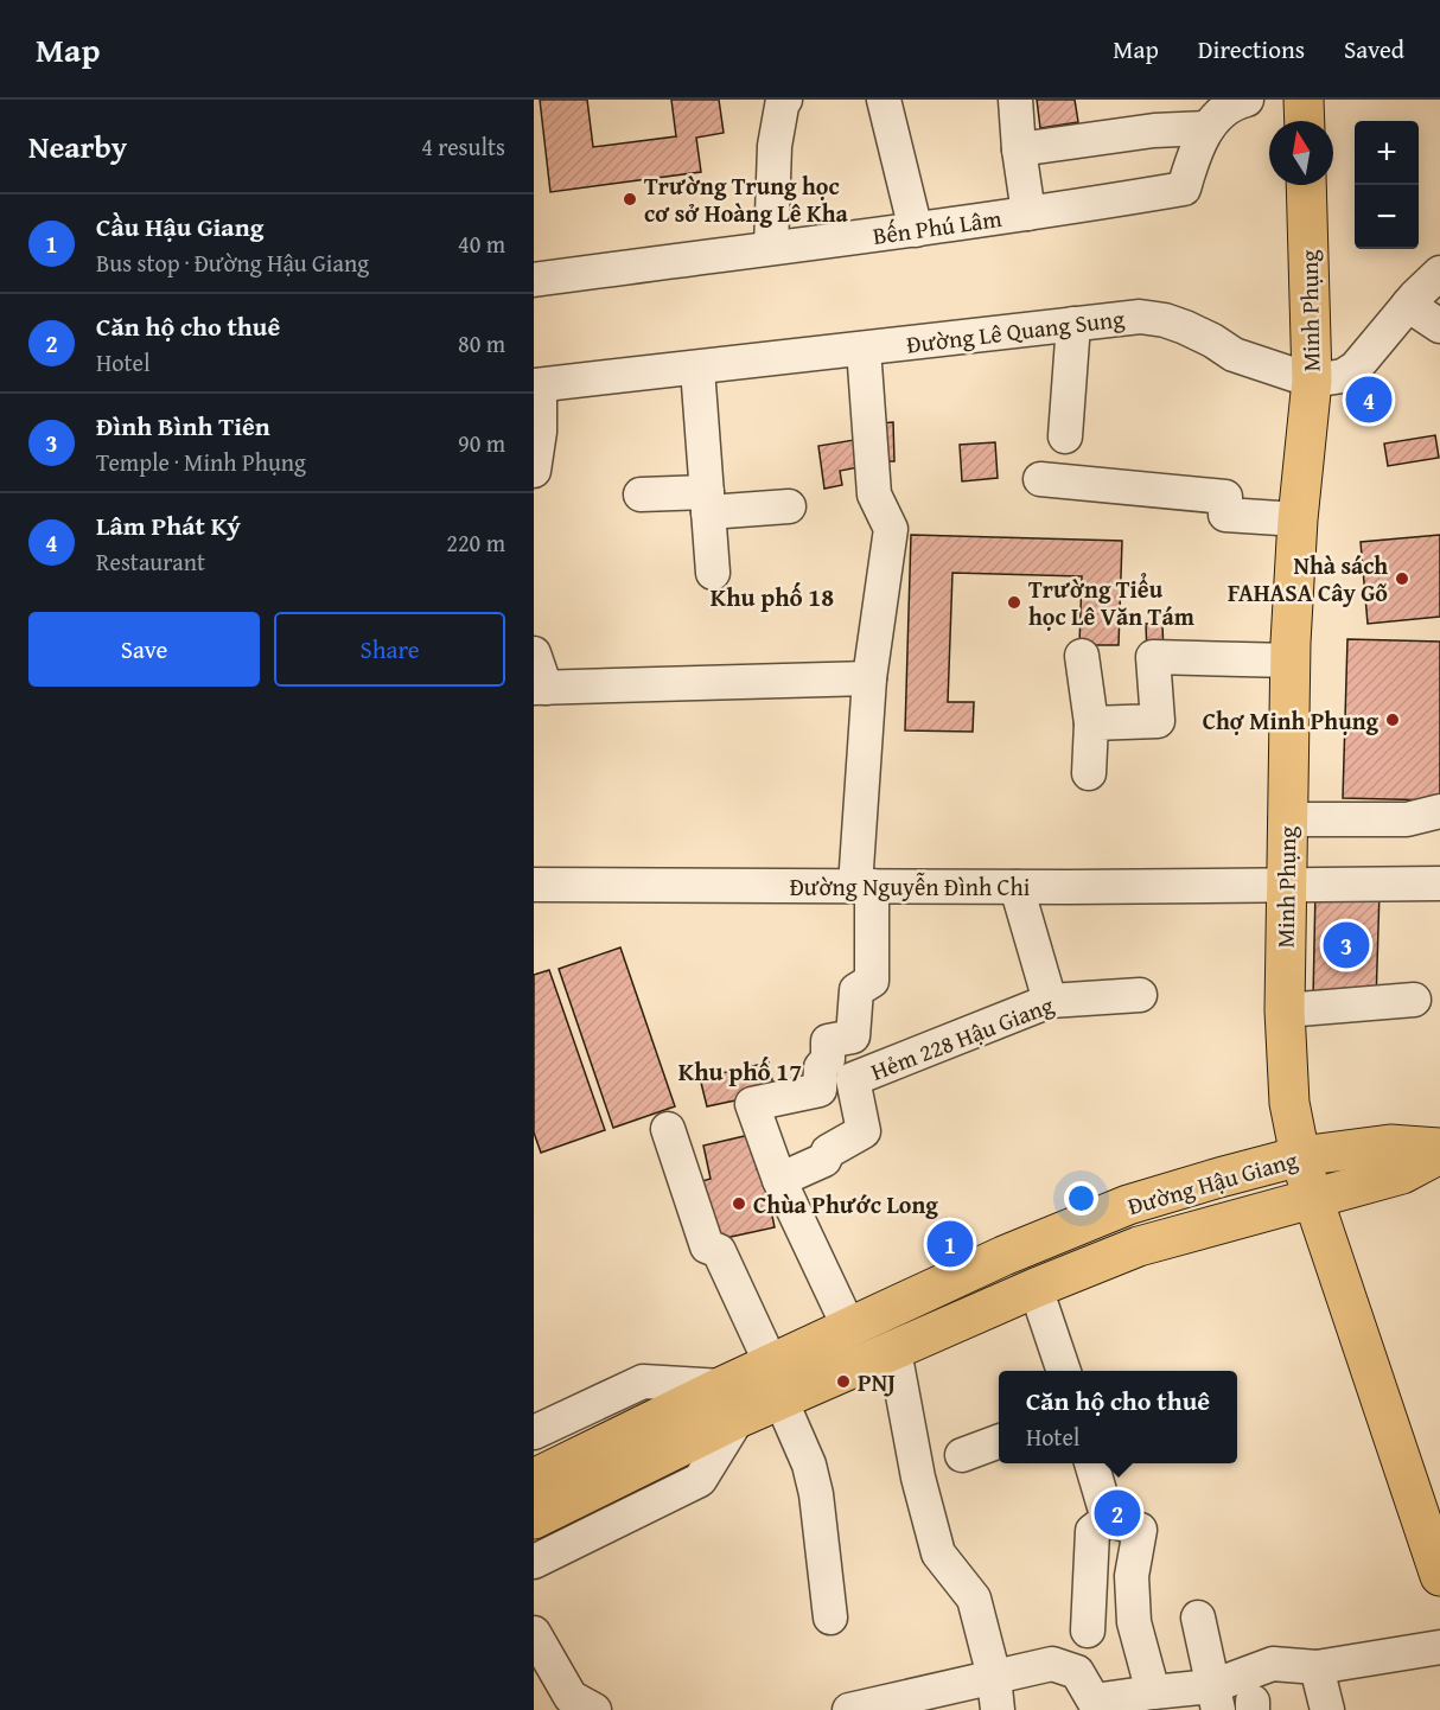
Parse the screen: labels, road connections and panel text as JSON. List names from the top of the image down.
{
  "streets": {
    "main road": ["Minh Phụng", "Đường Hậu Giang"],
    "street": [
      "Bến Phú Lâm",
      "Đường Lê Quang Sung",
      "Đường Nguyễn Đình Chi",
      "Hẻm 228 Hậu Giang"
    ]
  },
  "crossings": [
    ["Minh Phụng", "Đường Lê Quang Sung"],
    ["Minh Phụng", "Đường Nguyễn Đình Chi"],
    ["Minh Phụng", "Đường Hậu Giang"],
    ["Đường Nguyễn Đình Chi", "Hẻm 228 Hậu Giang"],
    ["Hẻm 228 Hậu Giang", "Đường Hậu Giang"]
  ],
  "districts": ["Khu phố 18", "Khu phố 17"],
  "places": [
    "Trường Trung học cơ sở Hoàng Lê Kha",
    "Nhà sách FAHASA Cây Gõ",
    "Trường Tiểu học Lê Văn Tám",
    "Chợ Minh Phụng",
    "Chùa Phước Long",
    "PNJ"
  ],
  "north": "top",
  "page": {
    "header": "Map",
    "nav": ["Map", "Directions", "Saved"],
    "heading": ["Nearby", "4 results"],
    "map_buttons": ["+", "−"],
    "list": [
      {
        "mark": "1",
        "name": "Cầu Hậu Giang",
        "note": "Bus stop · Đường Hậu Giang",
        "value": "40 m"
      },
      {
        "mark": "2",
        "name": "Căn hộ cho thuê",
        "note": "Hotel",
        "value": "80 m"
      },
      {
        "mark": "3",
        "name": "Đình Bình Tiên",
        "note": "Temple · Minh Phụng",
        "value": "90 m"
      },
      {
        "mark": "4",
        "name": "Lâm Phát Ký",
        "note": "Restaurant",
        "value": "220 m"
      }
    ],
    "pins": [
      "4",
      "3",
      "1",
      "2"
    ],
    "buttons": ["Save", "Share"],
    "popup": ["Căn hộ cho thuê", "Hotel"]
  }
}
